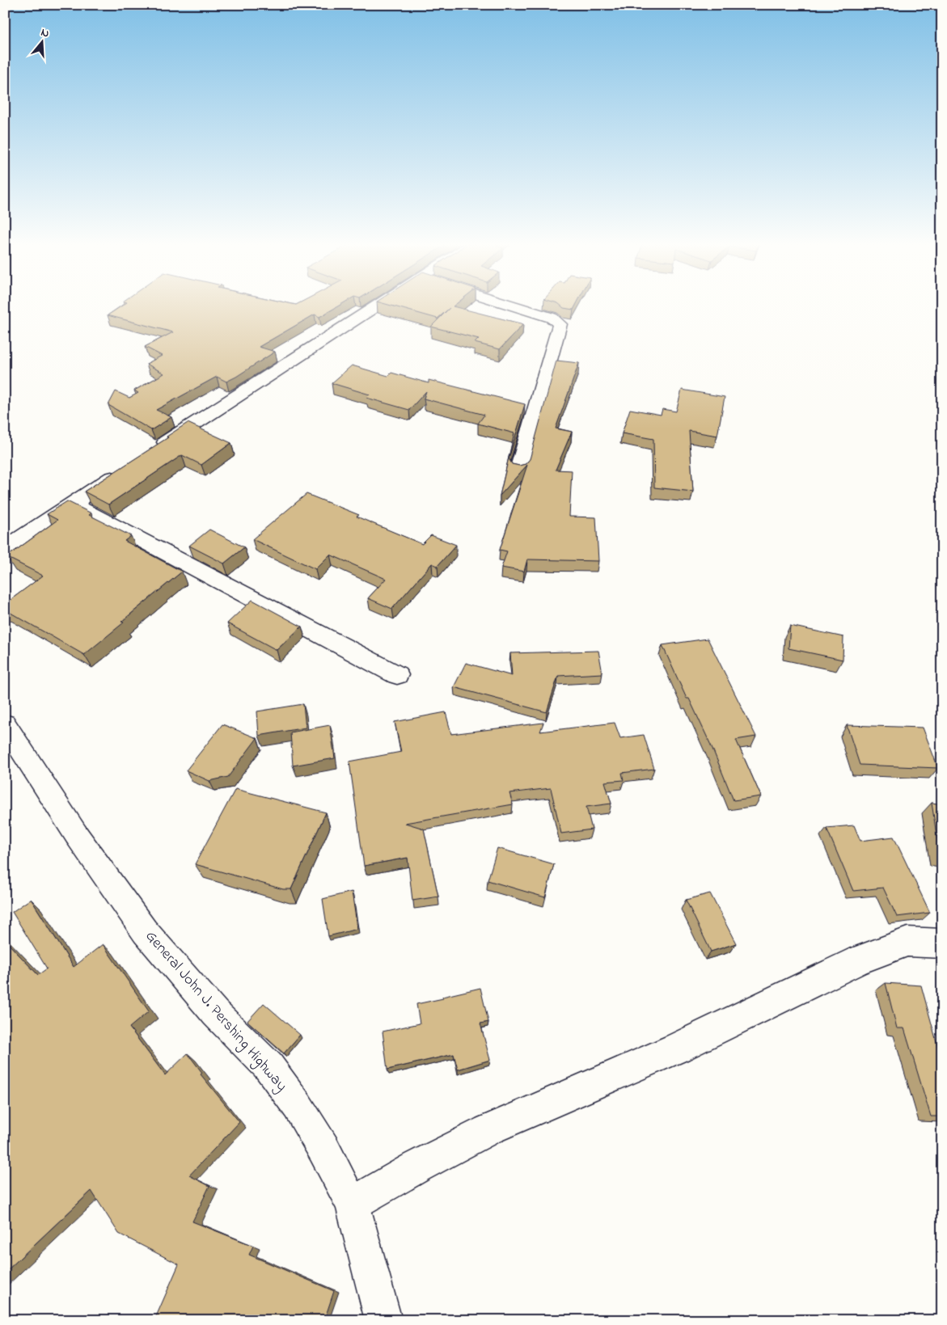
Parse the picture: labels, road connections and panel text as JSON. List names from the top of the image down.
{
  "streets": {
    "street": ["General John J. Pershing Highway"]
  },
  "north": "top"
}
